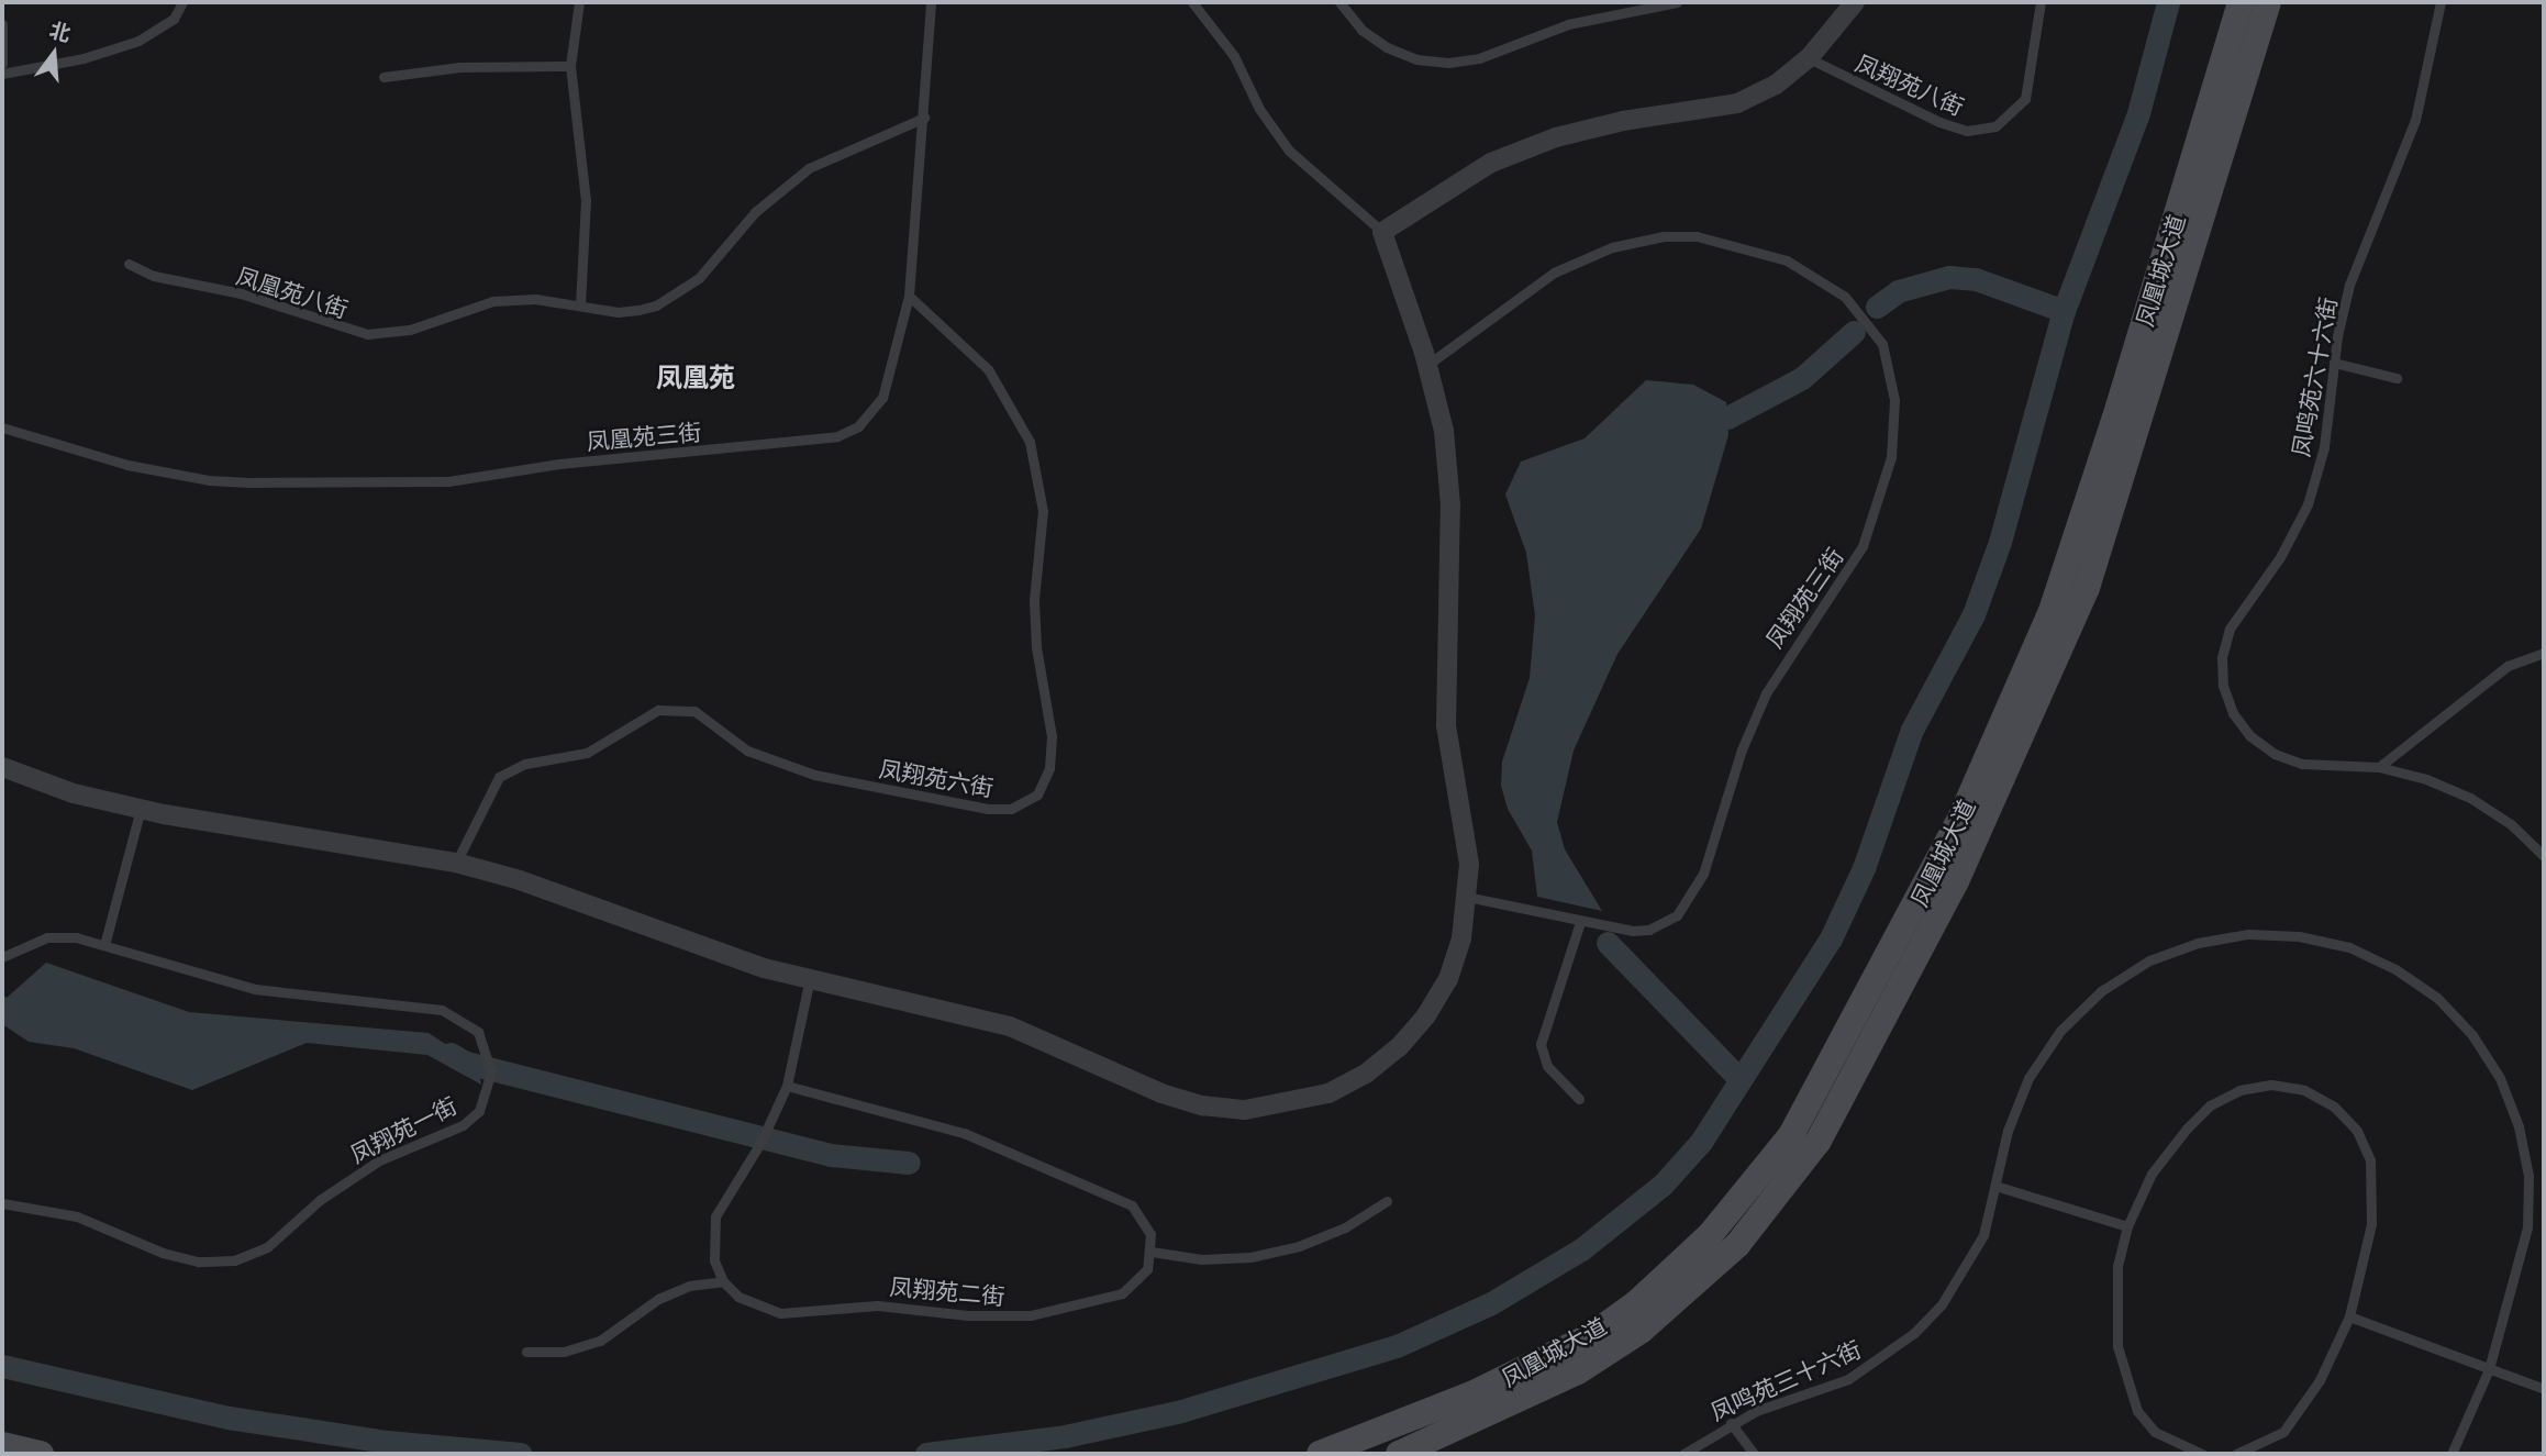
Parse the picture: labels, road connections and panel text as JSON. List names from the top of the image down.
{
  "streets": {
    "main road": ["凤凰城大道"],
    "lane": [
      "凤翔苑八街",
      "凤凰苑八街",
      "凤鸣苑六十六街",
      "凤凰苑三街",
      "凤翔苑三街",
      "凤翔苑六街",
      "凤翔苑一街",
      "凤翔苑二街",
      "凤鸣苑三十六街"
    ]
  },
  "crossings": [
    ["凤凰苑八街", "凤凰苑三街"],
    ["凤凰苑三街", "凤翔苑六街"]
  ],
  "districts": ["凤凰苑"],
  "north": "top"
}
